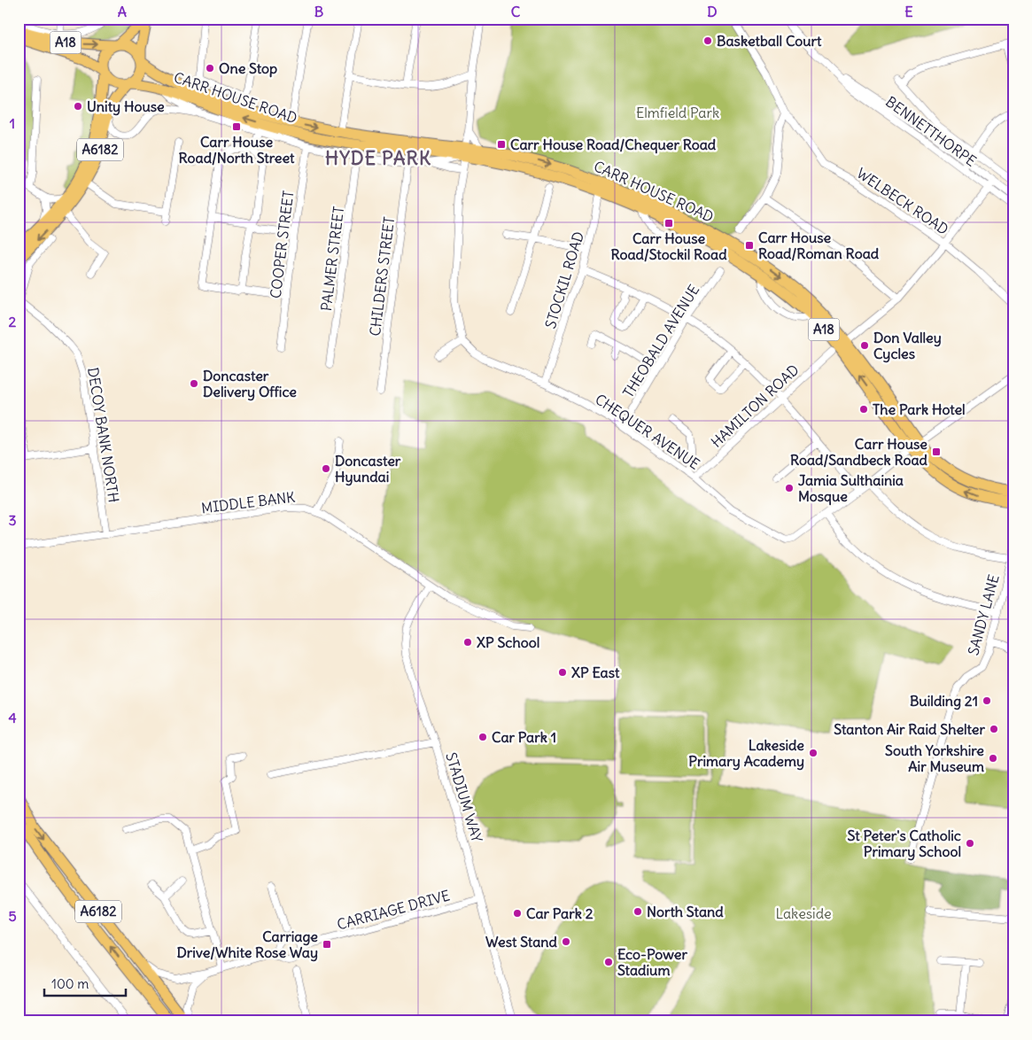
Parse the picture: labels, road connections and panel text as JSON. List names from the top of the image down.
{
  "streets": {
    "highway": ["A18", "CARR HOUSE ROAD", "A6182"],
    "street": [
      "BENNETTHORPE",
      "WELBECK ROAD",
      "COOPER STREET",
      "PALMER STREET",
      "CHILDERS STREET",
      "STOCKIL ROAD",
      "THEOBALD AVENUE",
      "HAMILTON ROAD",
      "CHEQUER AVENUE",
      "DECOY BANK NORTH",
      "MIDDLE BANK",
      "SANDY LANE",
      "STADIUM WAY",
      "CARRIAGE DRIVE"
    ]
  },
  "crossings": [
    ["A18", "CARR HOUSE ROAD"],
    ["A18", "A6182"],
    ["CARR HOUSE ROAD", "A6182"],
    ["CARR HOUSE ROAD", "STOCKIL ROAD"],
    ["STOCKIL ROAD", "CHEQUER AVENUE"],
    ["THEOBALD AVENUE", "CHEQUER AVENUE"],
    ["HAMILTON ROAD", "CHEQUER AVENUE"],
    ["DECOY BANK NORTH", "MIDDLE BANK"],
    ["MIDDLE BANK", "STADIUM WAY"],
    ["STADIUM WAY", "CARRIAGE DRIVE"]
  ],
  "districts": ["HYDE PARK"],
  "parks": ["Elmfield Park", "Lakeside"],
  "places": {
    "other": [
      "Basketball Court",
      "One Stop",
      "Unity House",
      "Don Valley Cycles",
      "Doncaster Delivery Office",
      "The Park Hotel",
      "Doncaster Hyundai",
      "Jamia Sulthainia Mosque",
      "XP School",
      "XP East",
      "Building 21",
      "Stanton Air Raid Shelter",
      "Car Park 1",
      "Lakeside Primary Academy",
      "South Yorkshire Air Museum",
      "St Peter's Catholic Primary School",
      "North Stand",
      "Car Park 2",
      "West Stand",
      "Eco-Power Stadium"
    ],
    "transit": [
      "Carr House Road/North Street",
      "Carr House Road/Chequer Road",
      "Carr House Road/Stockil Road",
      "Carr House Road/Roman Road",
      "Carr House Road/Sandbeck Road",
      "Carriage Drive/White Rose Way"
    ]
  },
  "scale_bar": "100 m",
  "grid": {
    "columns": [
      "A",
      "B",
      "C",
      "D",
      "E"
    ],
    "rows": [
      "1",
      "2",
      "3",
      "4",
      "5"
    ]
  }
}
